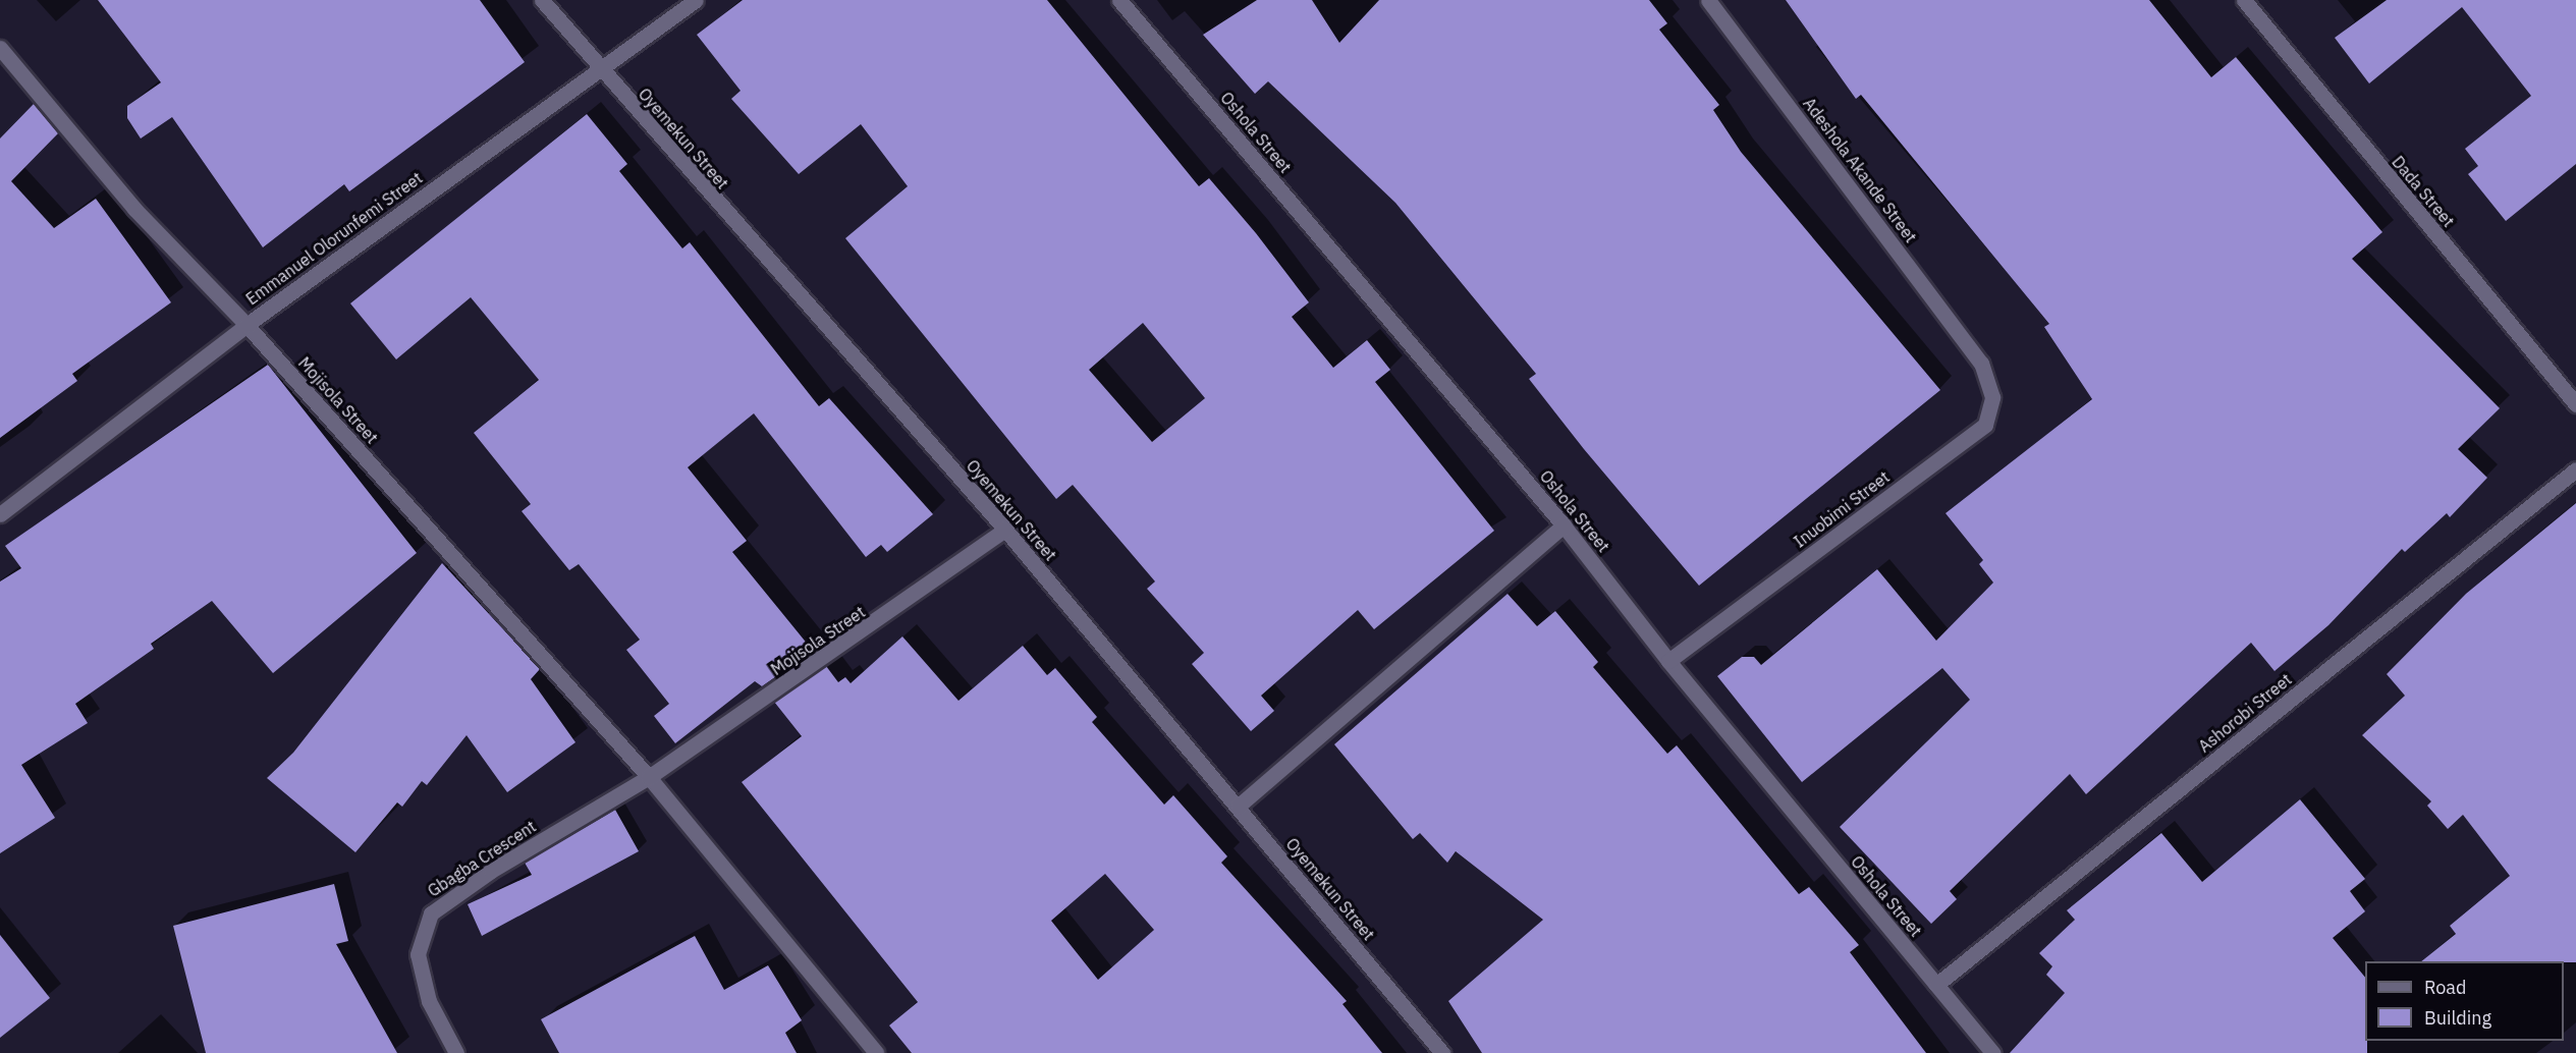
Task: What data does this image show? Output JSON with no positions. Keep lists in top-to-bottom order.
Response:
{
  "streets": {
    "street": [
      "Oshola Street",
      "Oyemekun Street",
      "Adeshola Akande Street",
      "Dada Street",
      "Emmanuel Olorunfemi Street",
      "Mojisola Street",
      "Inuobimi Street",
      "Ashorobi Street",
      "Gbagba Crescent"
    ]
  },
  "crossings": [
    ["Oshola Street", "Inuobimi Street"],
    ["Oshola Street", "Ashorobi Street"],
    ["Oyemekun Street", "Emmanuel Olorunfemi Street"],
    ["Oyemekun Street", "Mojisola Street"],
    ["Adeshola Akande Street", "Inuobimi Street"],
    ["Emmanuel Olorunfemi Street", "Mojisola Street"],
    ["Mojisola Street", "Gbagba Crescent"]
  ],
  "legend": ["Road", "Building"]
}
